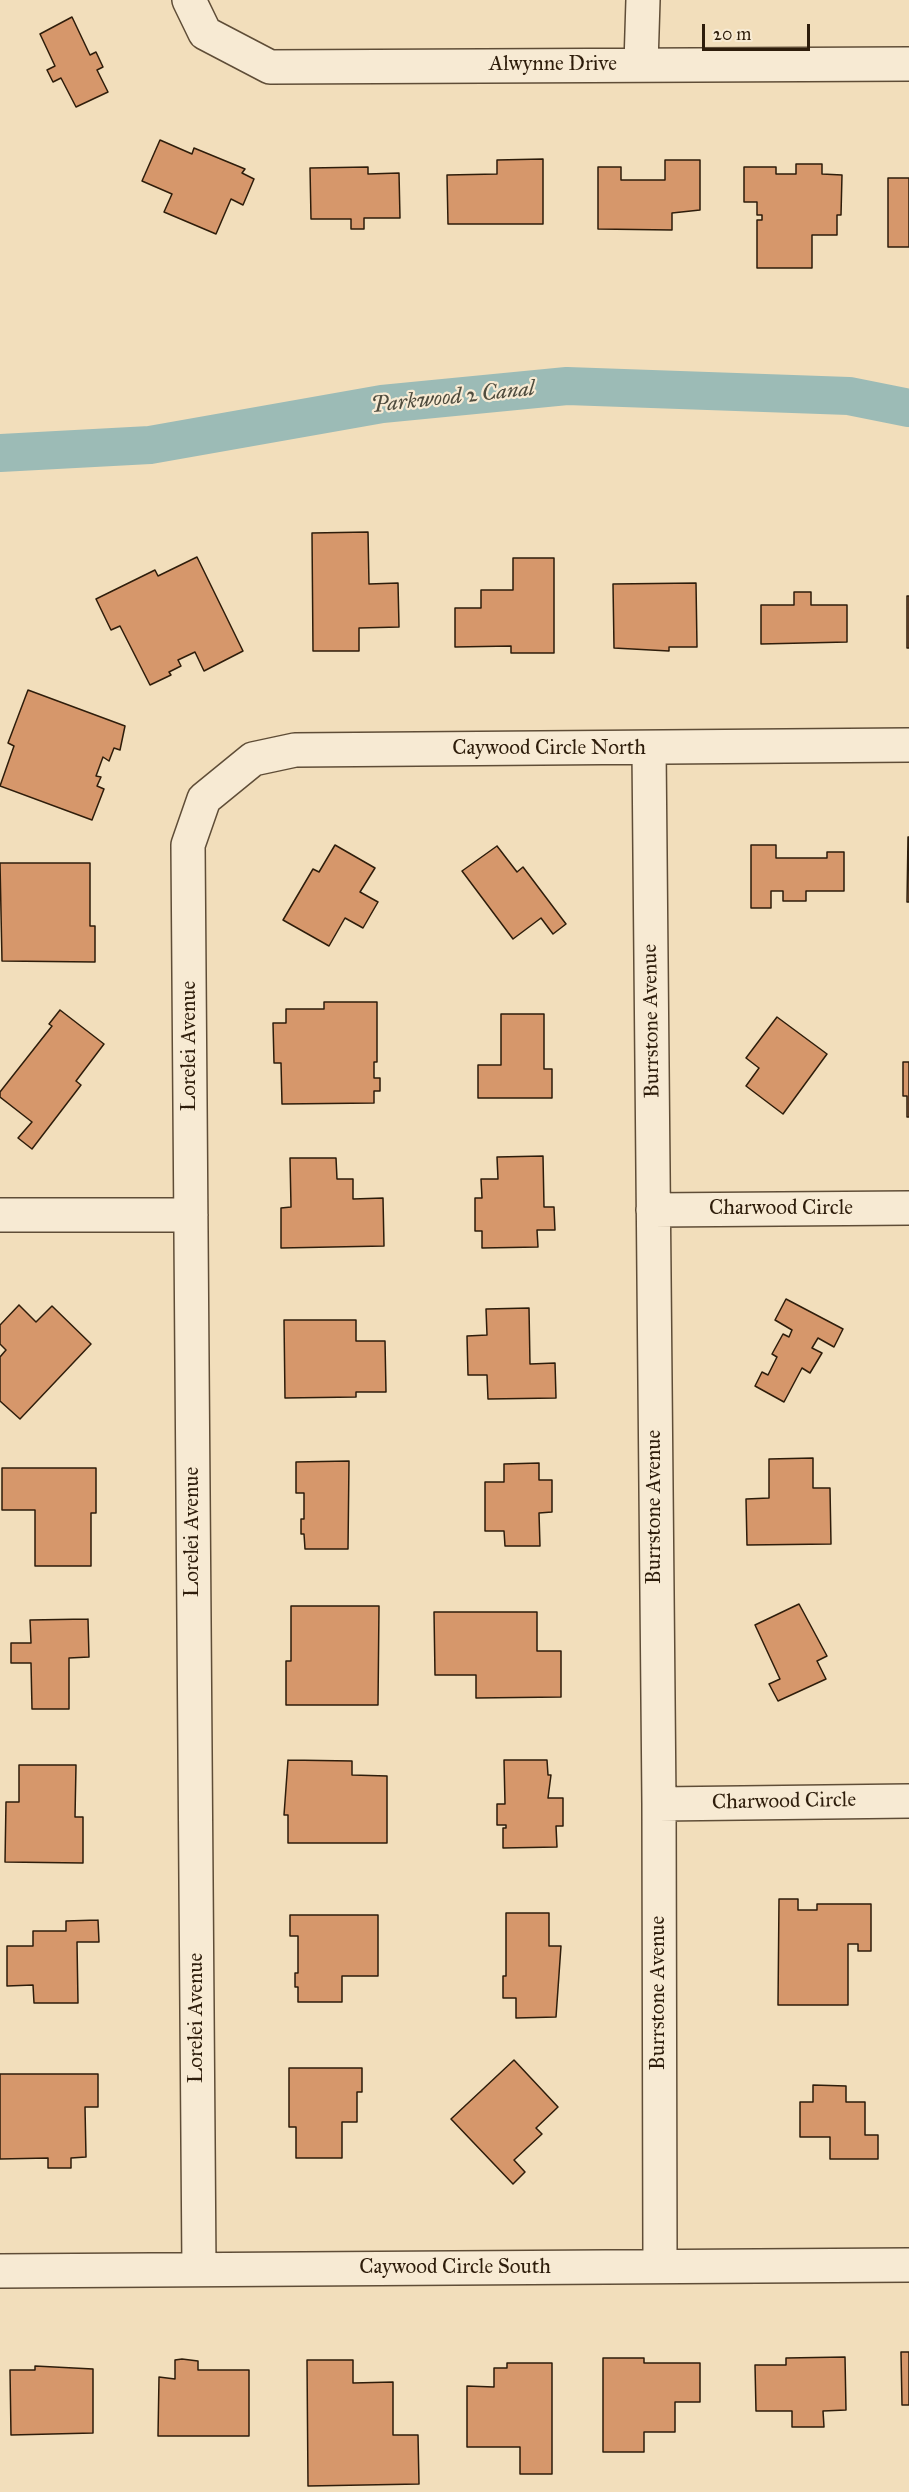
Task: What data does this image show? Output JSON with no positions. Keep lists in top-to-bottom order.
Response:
{
  "streets": {
    "street": [
      "Alwynne Drive",
      "Caywood Circle North",
      "Burrstone Avenue",
      "Lorelei Avenue",
      "Charwood Circle",
      "Caywood Circle South"
    ]
  },
  "crossings": [
    ["Caywood Circle North", "Burrstone Avenue"],
    ["Caywood Circle North", "Lorelei Avenue"],
    ["Burrstone Avenue", "Charwood Circle"],
    ["Burrstone Avenue", "Caywood Circle South"],
    ["Lorelei Avenue", "Caywood Circle South"]
  ],
  "water": ["Parkwood 2 Canal"],
  "scale_bar": "20 m"
}
